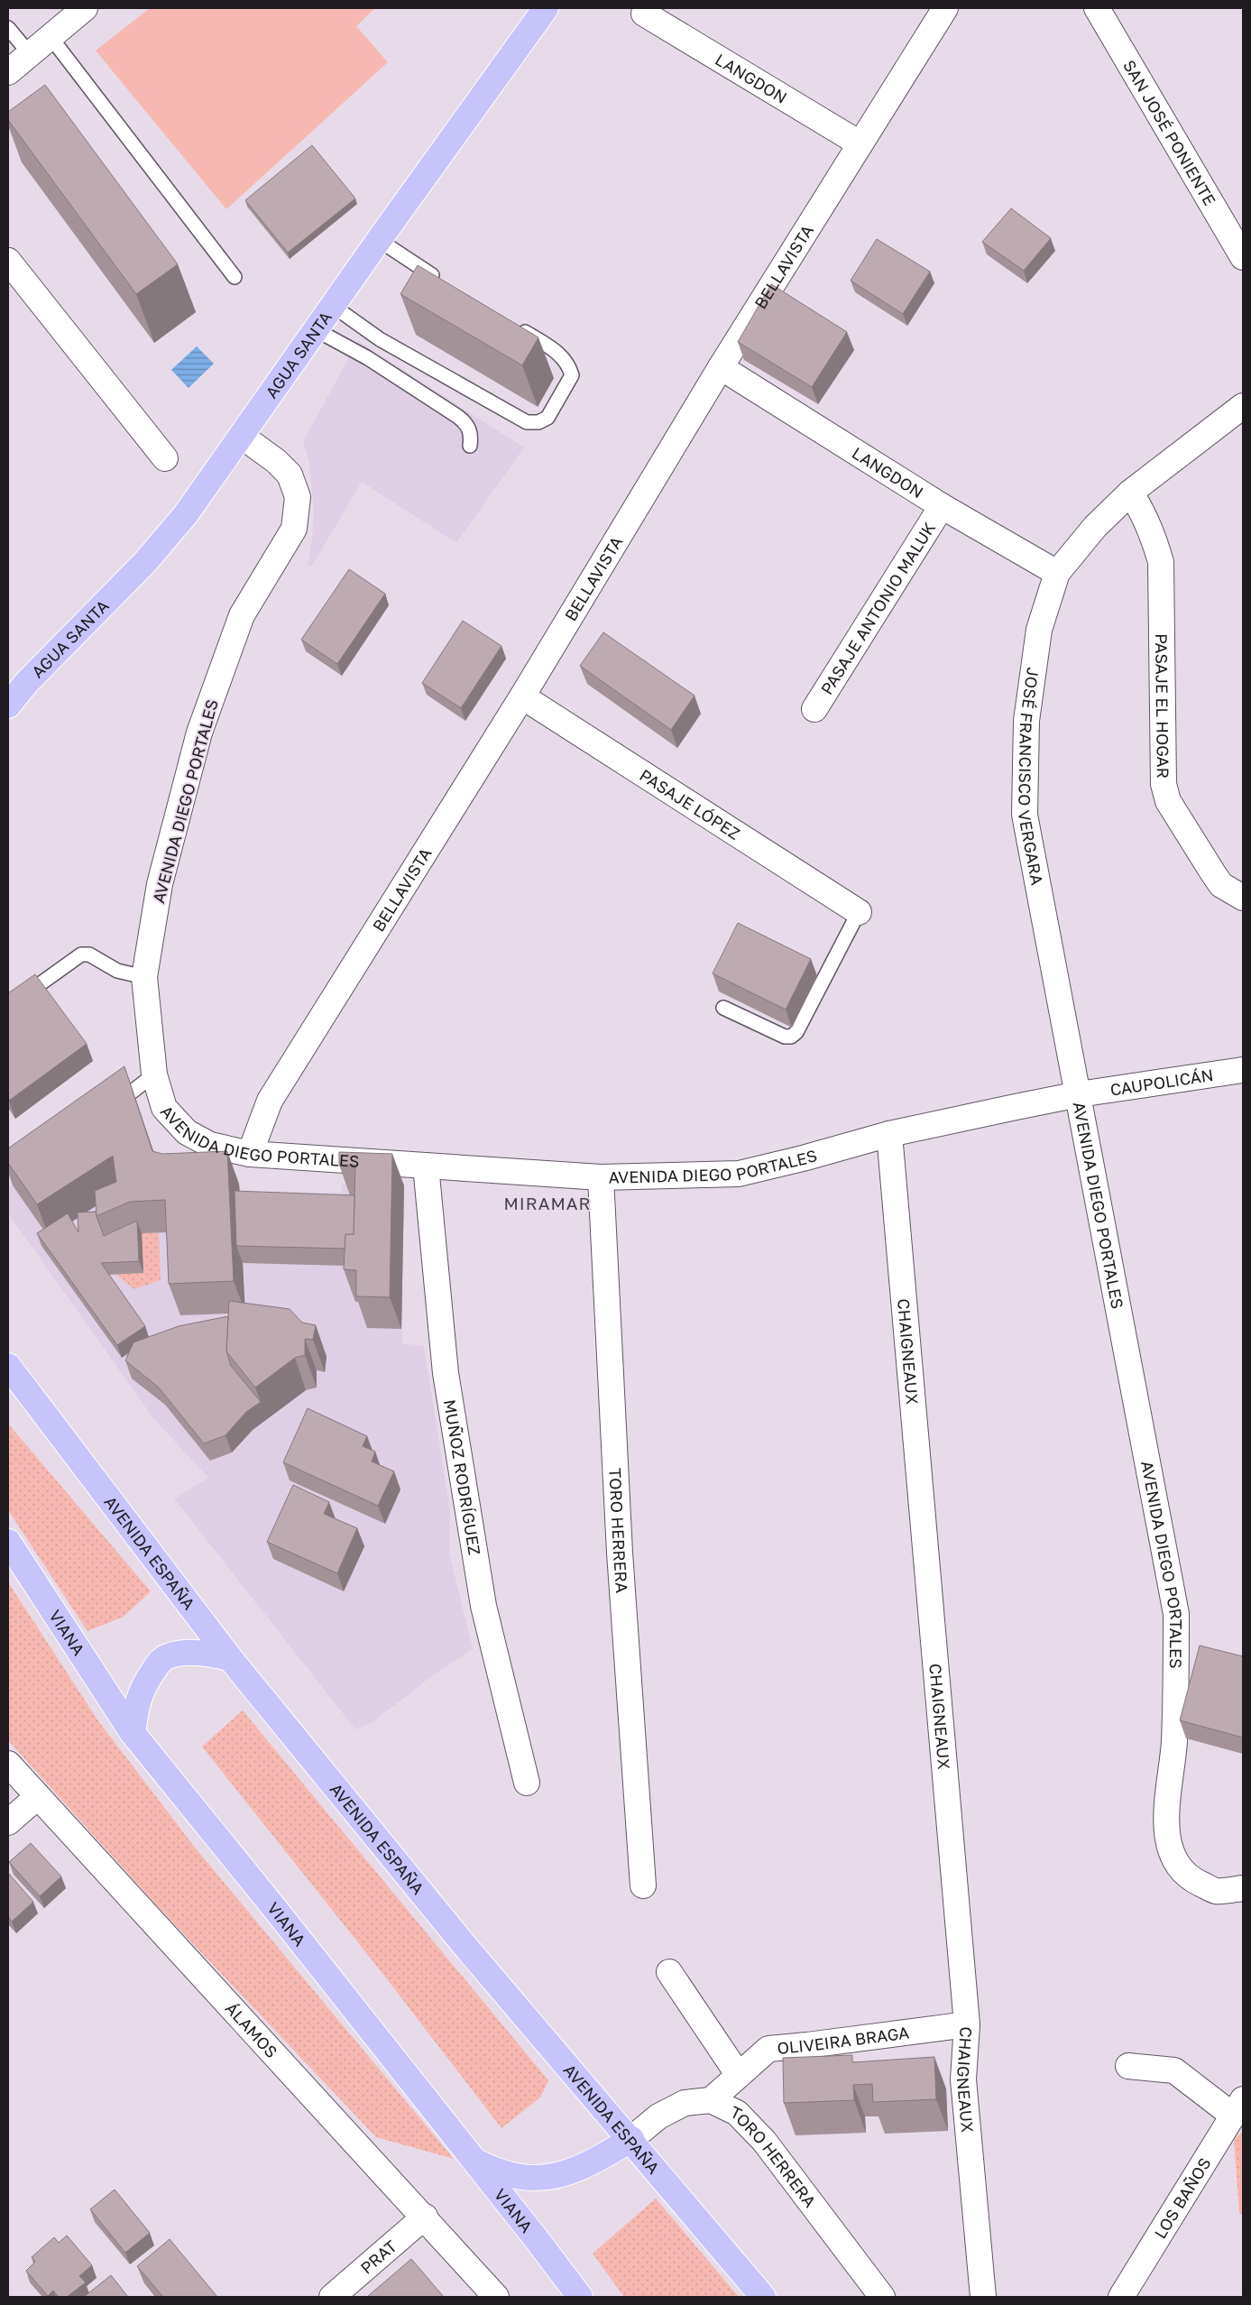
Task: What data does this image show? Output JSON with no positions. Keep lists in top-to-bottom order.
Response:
{
  "streets": {
    "main road": ["AGUA SANTA", "AVENIDA ESPAÑA", "VIANA"],
    "street": [
      "LANGDON",
      "SAN JOSÉ PONIENTE",
      "BELLAVISTA",
      "PASAJE ANTONIO MALUK",
      "PASAJE EL HOGAR",
      "JOSÉ FRANCISCO VERGARA",
      "AVENIDA DIEGO PORTALES",
      "PASAJE LÓPEZ",
      "CAUPOLICÁN",
      "CHAIGNEAUX",
      "MUÑOZ RODRÍGUEZ",
      "TORO HERRERA",
      "ÁLAMOS",
      "OLIVEIRA BRAGA",
      "LOS BAÑOS",
      "PRAT"
    ]
  },
  "crossings": [
    ["LANGDON", "BELLAVISTA"],
    ["LANGDON", "PASAJE ANTONIO MALUK"],
    ["LANGDON", "JOSÉ FRANCISCO VERGARA"],
    ["BELLAVISTA", "AVENIDA DIEGO PORTALES"],
    ["BELLAVISTA", "PASAJE LÓPEZ"],
    ["AGUA SANTA", "AVENIDA DIEGO PORTALES"],
    ["PASAJE EL HOGAR", "JOSÉ FRANCISCO VERGARA"],
    ["JOSÉ FRANCISCO VERGARA", "AVENIDA DIEGO PORTALES"],
    ["JOSÉ FRANCISCO VERGARA", "CAUPOLICÁN"],
    ["AVENIDA DIEGO PORTALES", "CAUPOLICÁN"],
    ["AVENIDA DIEGO PORTALES", "CHAIGNEAUX"],
    ["AVENIDA DIEGO PORTALES", "MUÑOZ RODRÍGUEZ"],
    ["AVENIDA DIEGO PORTALES", "TORO HERRERA"],
    ["CHAIGNEAUX", "OLIVEIRA BRAGA"],
    ["TORO HERRERA", "AVENIDA ESPAÑA"],
    ["TORO HERRERA", "OLIVEIRA BRAGA"],
    ["ÁLAMOS", "PRAT"]
  ],
  "districts": ["MIRAMAR"]
}
